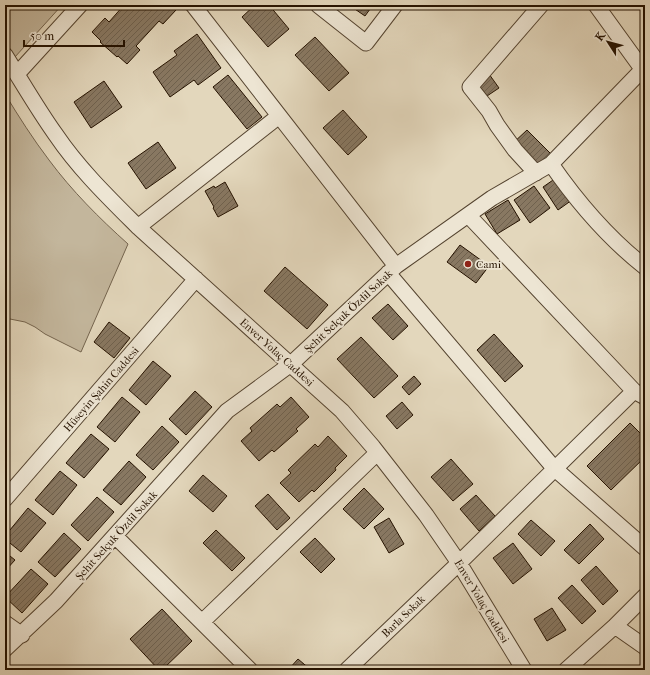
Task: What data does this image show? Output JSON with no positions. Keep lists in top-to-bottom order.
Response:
{
  "streets": {
    "street": [
      "Şehit Selçuk Özdil Sokak",
      "Enver Yolaç Caddesi",
      "Hüseyin Şahin Caddesi",
      "Barla Sokak"
    ]
  },
  "crossings": [
    ["Şehit Selçuk Özdil Sokak", "Enver Yolaç Caddesi"],
    ["Enver Yolaç Caddesi", "Hüseyin Şahin Caddesi"],
    ["Enver Yolaç Caddesi", "Barla Sokak"]
  ],
  "places": ["Cami"],
  "scale_bar": "50 m",
  "north": "top left"
}
